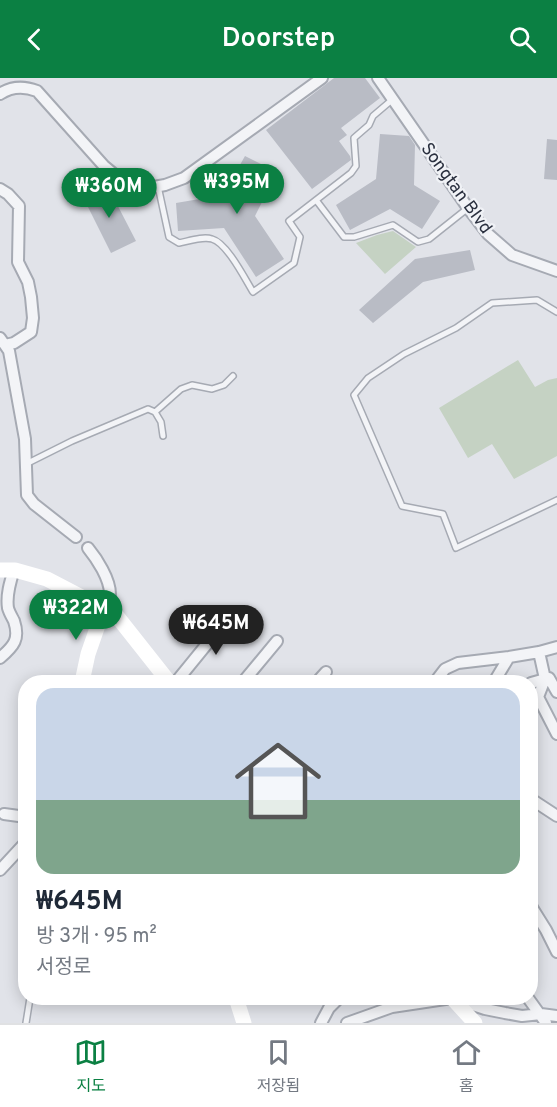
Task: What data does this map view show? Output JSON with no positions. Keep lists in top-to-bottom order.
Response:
{
  "streets": {
    "street": ["Songtan Blvd"]
  },
  "page": {
    "header": "Doorstep",
    "price": [
      "₩395M",
      "₩360M",
      "₩322M",
      "₩645M"
    ],
    "list": [
      {
        "name": "₩645M",
        "note": "방 3개 · 95 m² · 서정로"
      }
    ],
    "tabs": ["지도", "저장됨", "홈"]
  }
}
